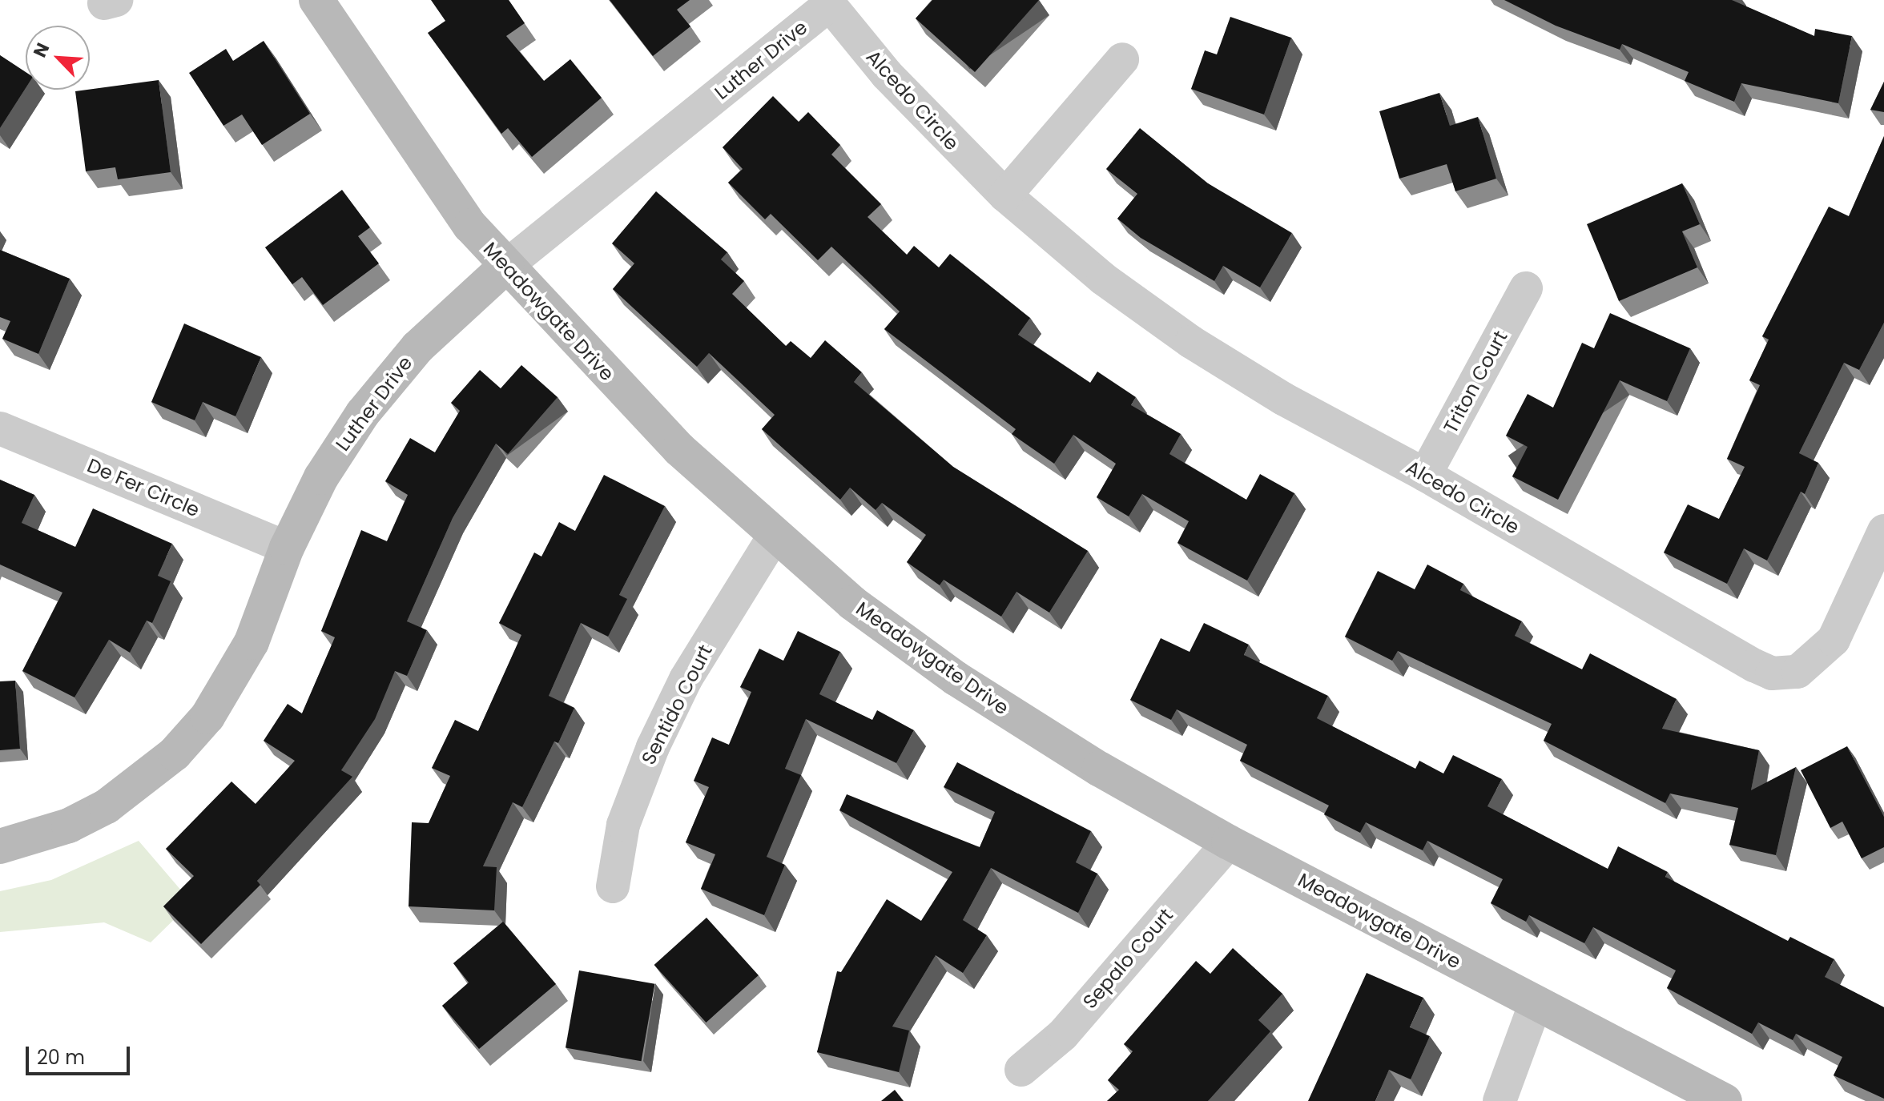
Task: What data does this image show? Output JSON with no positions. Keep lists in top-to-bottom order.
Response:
{
  "streets": {
    "street": [
      "Luther Drive",
      "Alcedo Circle",
      "Meadowgate Drive",
      "Triton Court",
      "De Fer Circle",
      "Sentido Court",
      "Sepalo Court"
    ]
  },
  "crossings": [
    ["Luther Drive", "Alcedo Circle"],
    ["Luther Drive", "Meadowgate Drive"],
    ["Luther Drive", "De Fer Circle"],
    ["Alcedo Circle", "Triton Court"],
    ["Meadowgate Drive", "Sentido Court"],
    ["Meadowgate Drive", "Sepalo Court"]
  ],
  "scale_bar": "20 m",
  "north": "top left"
}
